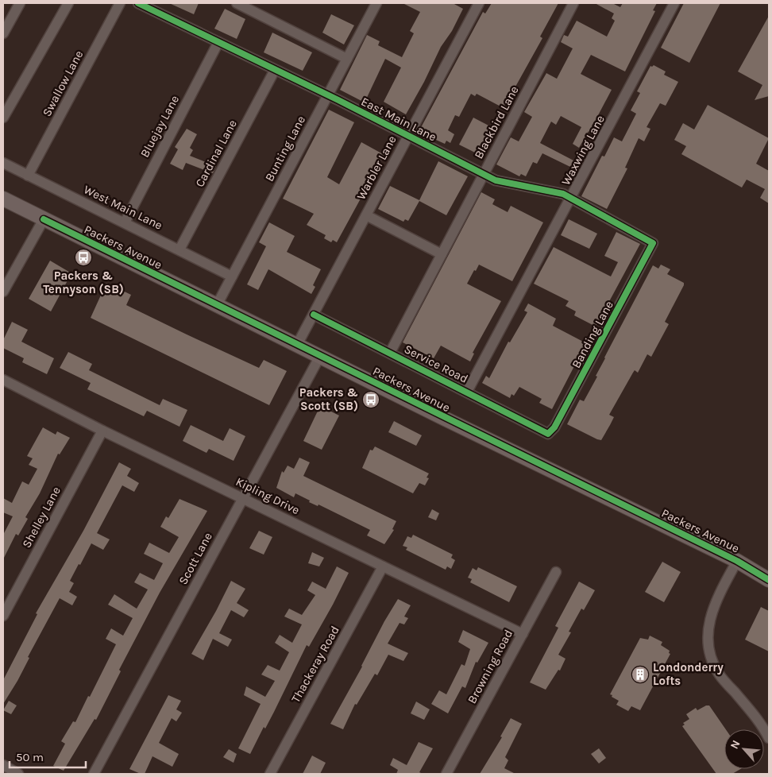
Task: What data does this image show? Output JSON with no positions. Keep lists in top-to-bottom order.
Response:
{
  "streets": {
    "main road": ["Packers Avenue"],
    "street": [
      "Swallow Lane",
      "East Main Lane",
      "Blackbird Lane",
      "Bluejay Lane",
      "Bunting Lane",
      "Waxwing Lane",
      "Cardinal Lane",
      "Warbler Lane",
      "West Main Lane",
      "Banding Lane",
      "Service Road",
      "Kipling Drive",
      "Shelley Lane",
      "Scott Lane",
      "Thackeray Road",
      "Browning Road"
    ]
  },
  "crossings": [
    ["Swallow Lane", "West Main Lane"],
    ["East Main Lane", "Blackbird Lane"],
    ["East Main Lane", "Bluejay Lane"],
    ["East Main Lane", "Bunting Lane"],
    ["East Main Lane", "Waxwing Lane"],
    ["East Main Lane", "Cardinal Lane"],
    ["East Main Lane", "Warbler Lane"],
    ["East Main Lane", "Banding Lane"],
    ["Blackbird Lane", "Service Road"],
    ["Bluejay Lane", "West Main Lane"],
    ["Bunting Lane", "West Main Lane"],
    ["Bunting Lane", "Packers Avenue"],
    ["Waxwing Lane", "Service Road"],
    ["Cardinal Lane", "West Main Lane"],
    ["Warbler Lane", "Packers Avenue"],
    ["Warbler Lane", "Service Road"],
    ["Packers Avenue", "Scott Lane"],
    ["Banding Lane", "Service Road"],
    ["Kipling Drive", "Shelley Lane"],
    ["Kipling Drive", "Scott Lane"],
    ["Kipling Drive", "Thackeray Road"],
    ["Kipling Drive", "Browning Road"]
  ],
  "places": {
    "bus stop": ["Packers & Tennyson (SB)", "Packers & Scott (SB)"],
    "building": ["Londonderry Lofts"]
  },
  "scale_bar": "50 m",
  "north": "top left"
}
